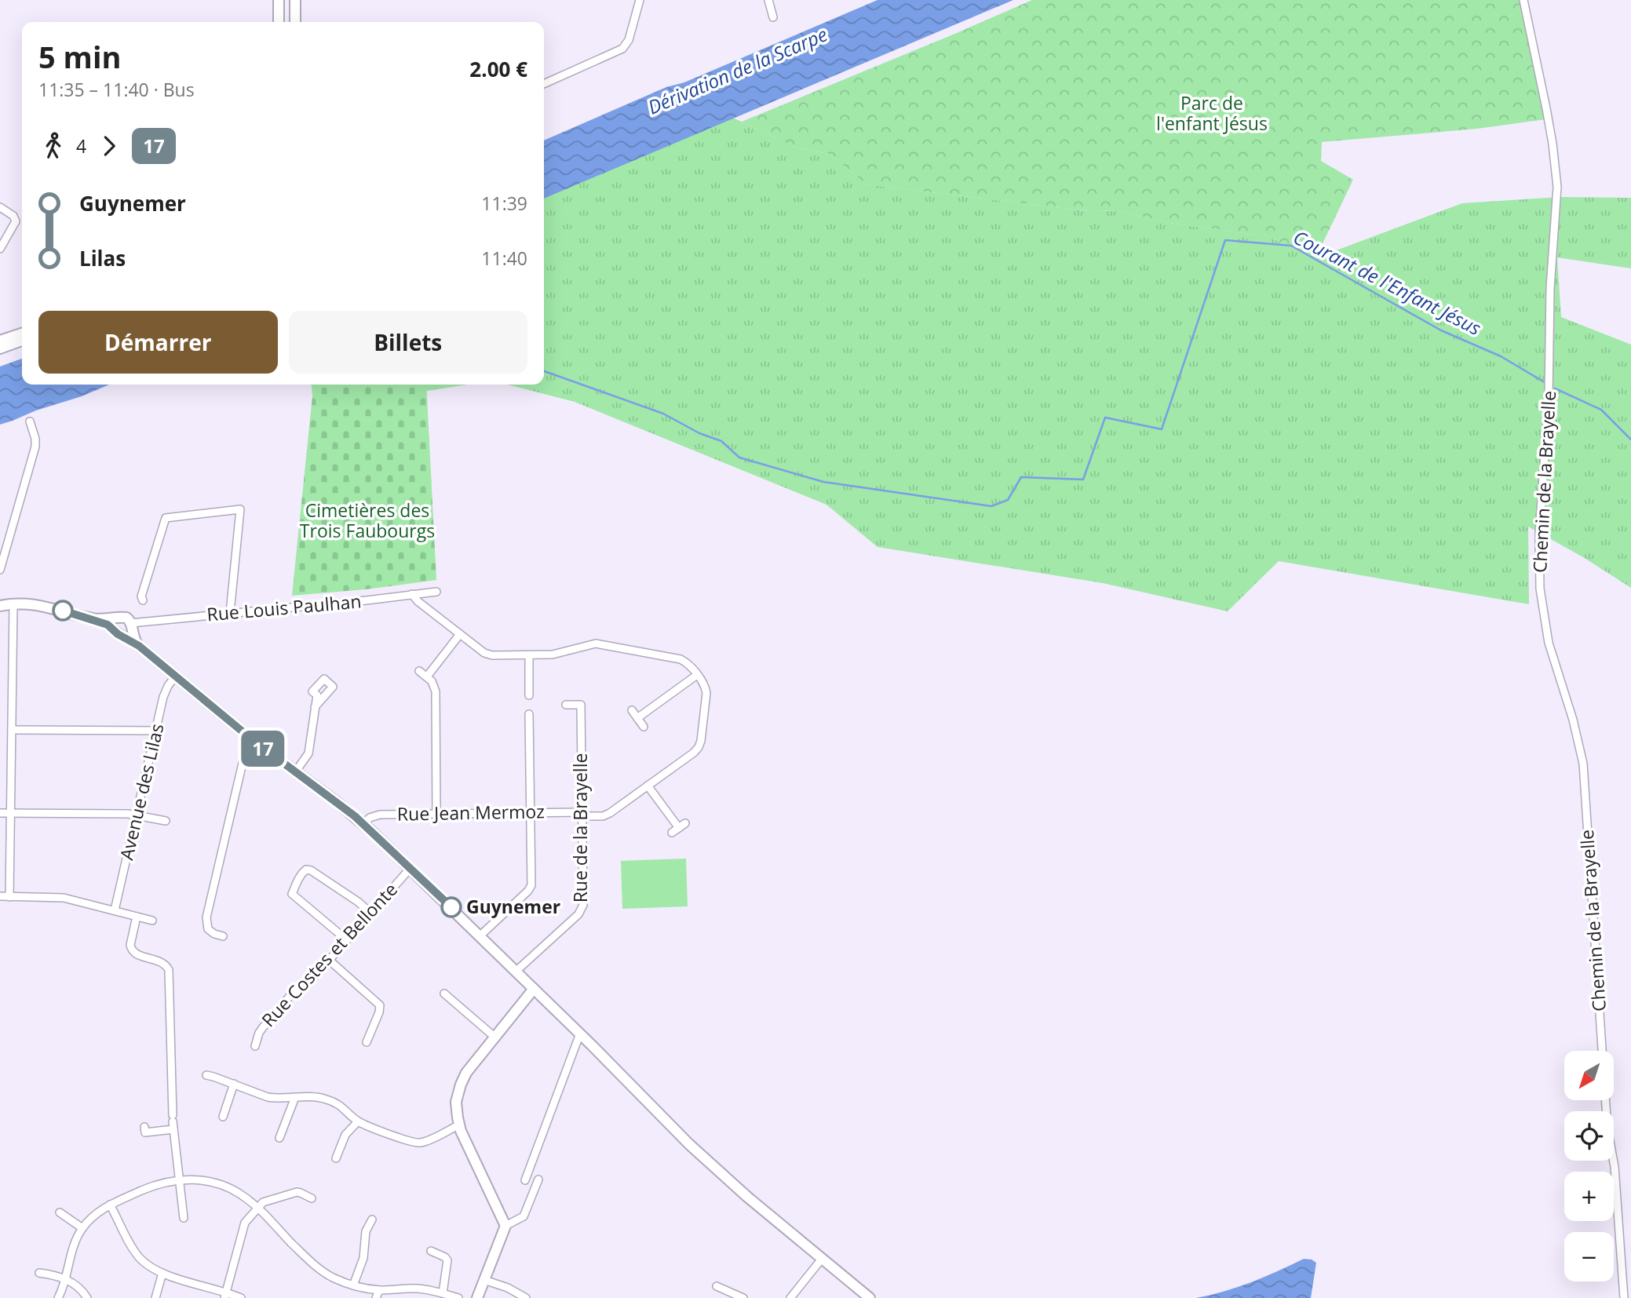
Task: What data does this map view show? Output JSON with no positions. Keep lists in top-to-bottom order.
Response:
{
  "streets": {
    "street": [
      "Chemin de la Brayelle",
      "Rue Louis Paulhan",
      "Avenue des Lilas",
      "Rue Jean Mermoz",
      "Rue de la Brayelle",
      "Rue Costes et Bellonte"
    ]
  },
  "crossings": [
    ["Rue Jean Mermoz", "Rue de la Brayelle"]
  ],
  "water": ["Dérivation de la Scarpe", "Courant de l'Enfant Jésus"],
  "parks": ["Parc de l'enfant Jésus", "Cimetières des Trois Faubourgs"],
  "places": ["Guynemer"],
  "lines": ["bus line 17"],
  "north": "bottom left",
  "page": {
    "on_map": "17",
    "heading": ["5 min", "11:35 – 11:40 · Bus", "2.00 €"],
    "legs": ["4", "17"],
    "list": [
      {
        "name": "Guynemer",
        "value": "11:39"
      },
      {
        "name": "Lilas",
        "value": "11:40"
      }
    ],
    "buttons": ["Démarrer", "Billets"],
    "map_buttons": ["+", "−"]
  }
}
